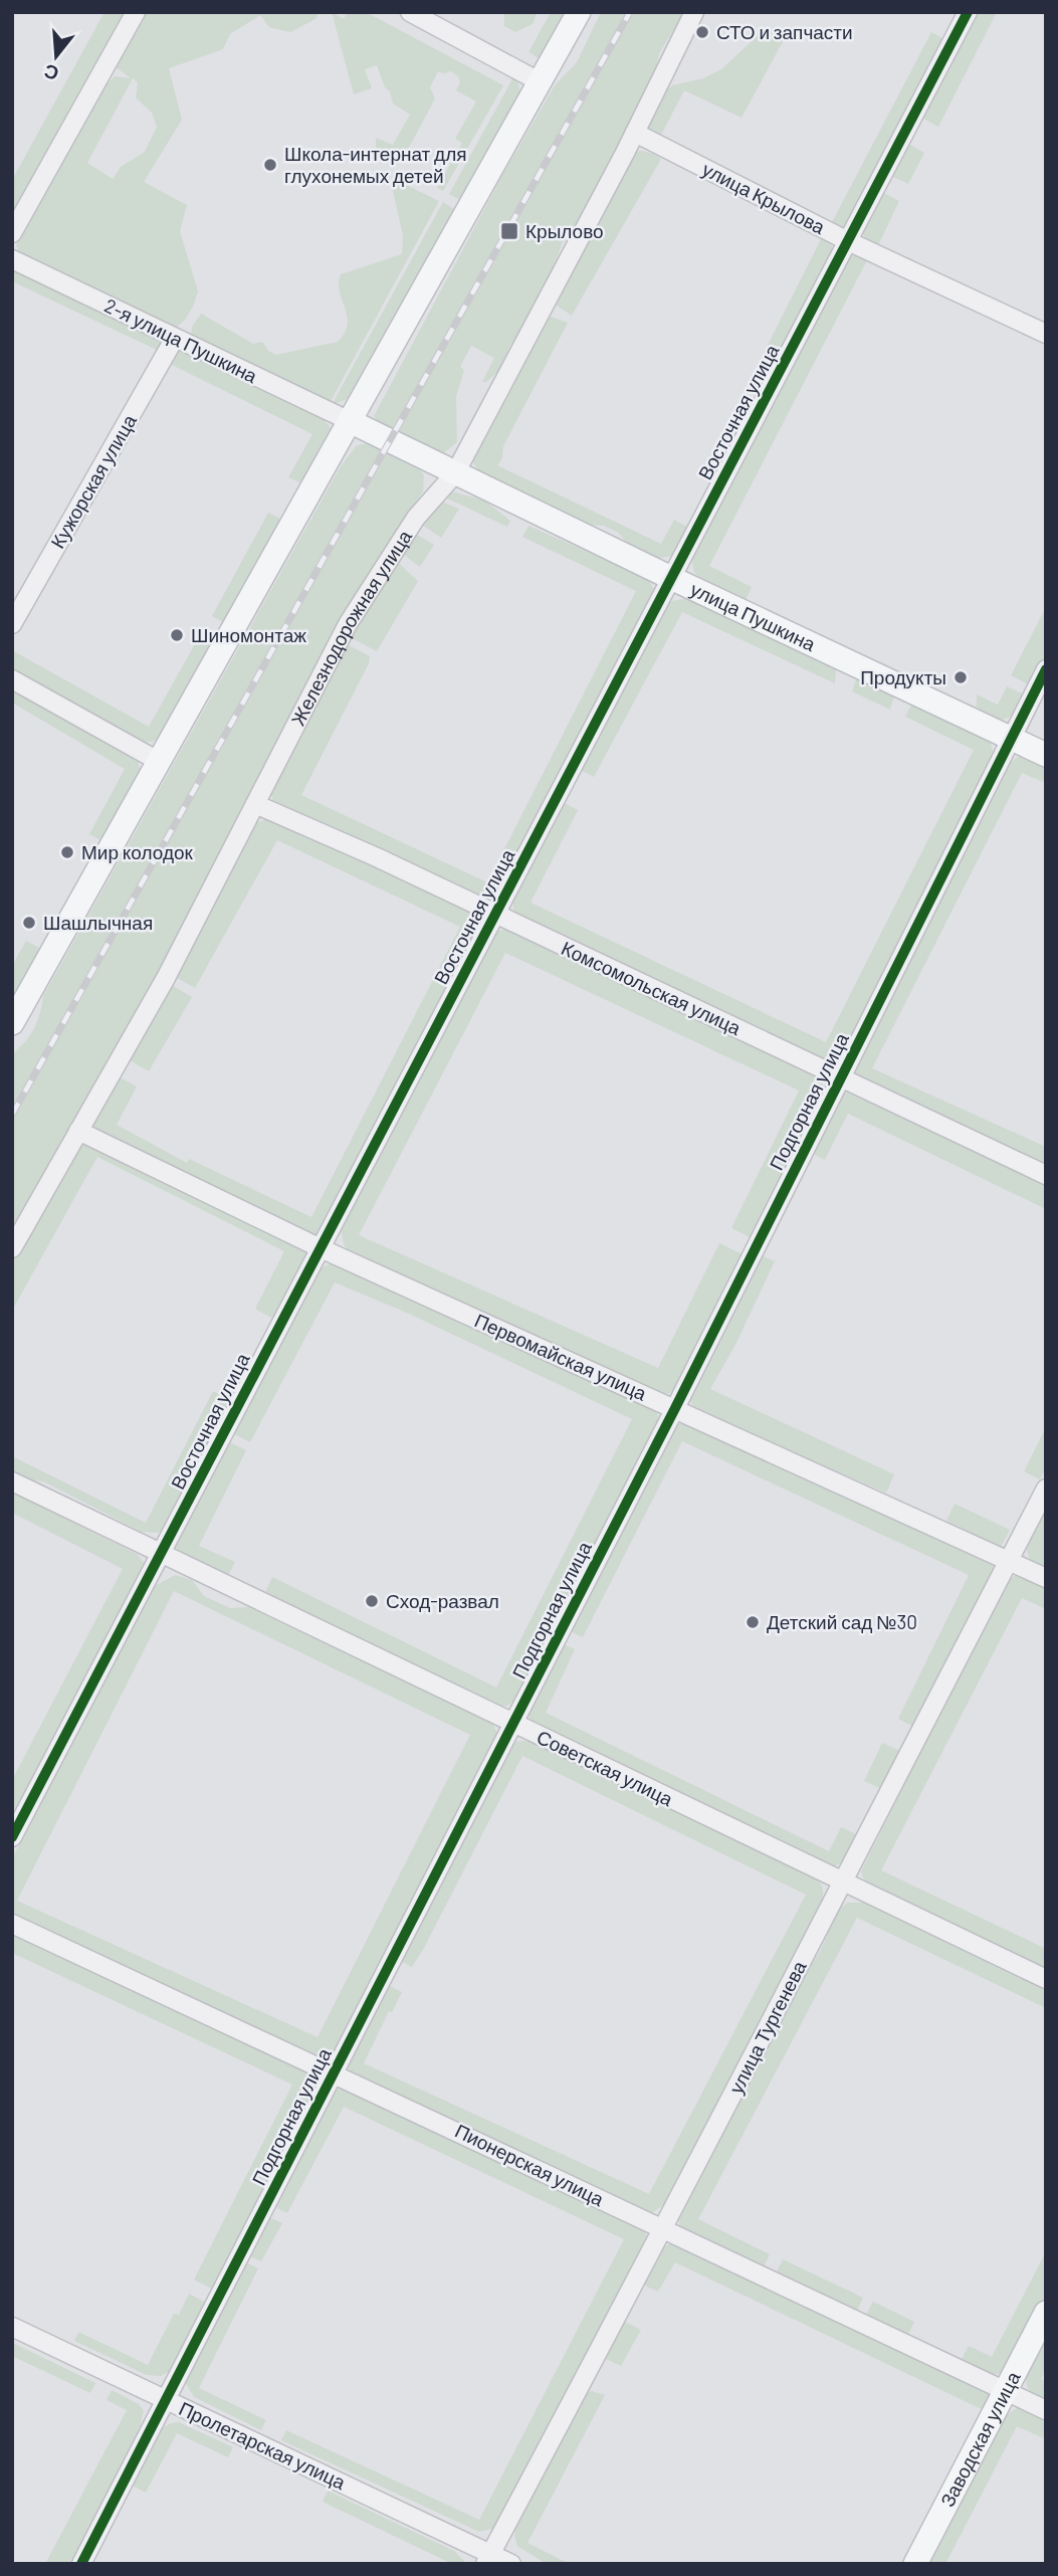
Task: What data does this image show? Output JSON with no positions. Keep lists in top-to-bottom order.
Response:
{
  "streets": {
    "main road": ["улица Пушкина", "Заводская улица"],
    "street": [
      "улица Крылова",
      "2-я улица Пушкина",
      "Восточная улица",
      "Кужорская улица",
      "Железнодорожная улица",
      "Комсомольская улица",
      "Подгорная улица",
      "Первомайская улица",
      "Советская улица",
      "улица Тургенева",
      "Пионерская улица",
      "Пролетарская улица"
    ]
  },
  "crossings": [
    ["улица Крылова", "Восточная улица"],
    ["улица Крылова", "Железнодорожная улица"],
    ["2-я улица Пушкина", "Кужорская улица"],
    ["2-я улица Пушкина", "улица Пушкина"],
    ["Восточная улица", "улица Пушкина"],
    ["Восточная улица", "Комсомольская улица"],
    ["Восточная улица", "Первомайская улица"],
    ["Восточная улица", "Советская улица"],
    ["улица Пушкина", "Железнодорожная улица"],
    ["улица Пушкина", "Подгорная улица"],
    ["Железнодорожная улица", "Комсомольская улица"],
    ["Железнодорожная улица", "Первомайская улица"],
    ["Комсомольская улица", "Подгорная улица"],
    ["Подгорная улица", "Первомайская улица"],
    ["Подгорная улица", "Советская улица"],
    ["Подгорная улица", "Пионерская улица"],
    ["Подгорная улица", "Пролетарская улица"],
    ["Первомайская улица", "улица Тургенева"],
    ["Советская улица", "улица Тургенева"],
    ["улица Тургенева", "Пионерская улица"],
    ["улица Тургенева", "Пролетарская улица"],
    ["Пионерская улица", "Заводская улица"]
  ],
  "places": {
    "other": [
      "СТО и запчасти",
      "Школа-интернат для глухонемых детей",
      "Шиномонтаж",
      "Продукты",
      "Мир колодок",
      "Шашлычная",
      "Сход-развал",
      "Детский сад №30"
    ],
    "transit": ["Крылово"]
  },
  "north": "bottom"
}
